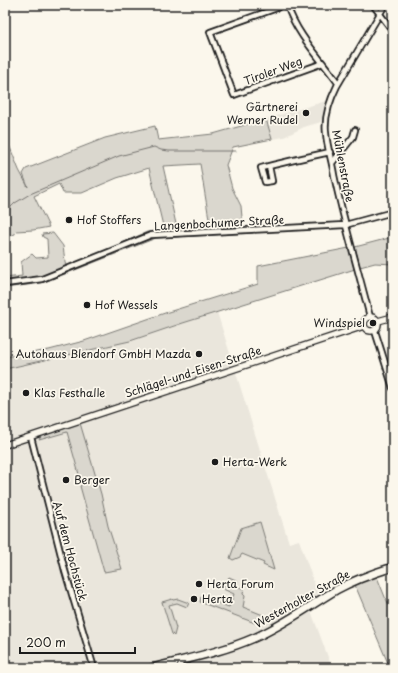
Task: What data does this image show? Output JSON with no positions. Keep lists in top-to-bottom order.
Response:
{
  "streets": {
    "main road": ["Westerholter Straße"],
    "street": [
      "Tiroler Weg",
      "Mühlenstraße",
      "Langenbochumer Straße",
      "Schlägel-und-Eisen-Straße",
      "Auf dem Hochstück"
    ]
  },
  "crossings": [
    ["Mühlenstraße", "Langenbochumer Straße"],
    ["Mühlenstraße", "Schlägel-und-Eisen-Straße"],
    ["Schlägel-und-Eisen-Straße", "Auf dem Hochstück"]
  ],
  "places": [
    "Gärtnerei Werner Rudel",
    "Hof Stoffers",
    "Hof Wessels",
    "Windspiel",
    "Autohaus Blendorf GmbH Mazda",
    "Klas Festhalle",
    "Herta-Werk",
    "Berger",
    "Herta Forum",
    "Herta"
  ],
  "scale_bar": "200 m"
}
